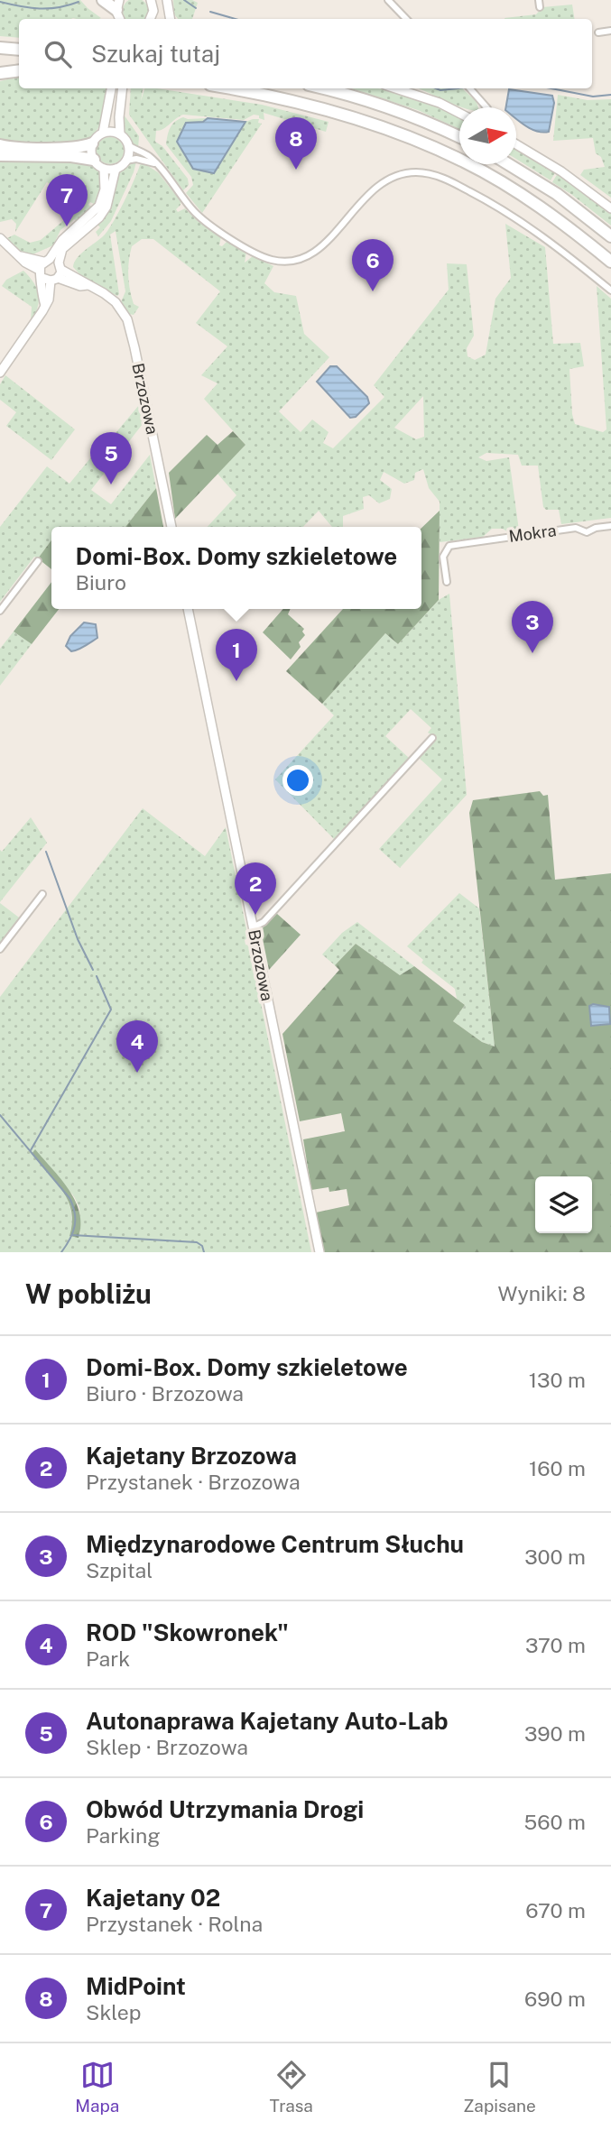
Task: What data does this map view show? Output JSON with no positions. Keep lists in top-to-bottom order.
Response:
{
  "streets": {
    "street": ["Brzozowa", "Mokra"]
  },
  "north": "right",
  "page": {
    "search": "Szukaj tutaj",
    "pins": [
      "8",
      "7",
      "6",
      "5",
      "3",
      "1",
      "2",
      "4"
    ],
    "popup": ["Domi-Box. Domy szkieletowe", "Biuro"],
    "heading": ["W pobliżu", "Wyniki: 8"],
    "list": [
      {
        "mark": "1",
        "name": "Domi-Box. Domy szkieletowe",
        "note": "Biuro · Brzozowa",
        "value": "130 m"
      },
      {
        "mark": "2",
        "name": "Kajetany Brzozowa",
        "note": "Przystanek · Brzozowa",
        "value": "160 m"
      },
      {
        "mark": "3",
        "name": "Międzynarodowe Centrum Słuchu",
        "note": "Szpital",
        "value": "300 m"
      },
      {
        "mark": "4",
        "name": "ROD \"Skowronek\"",
        "note": "Park",
        "value": "370 m"
      },
      {
        "mark": "5",
        "name": "Autonaprawa Kajetany Auto-Lab",
        "note": "Sklep · Brzozowa",
        "value": "390 m"
      },
      {
        "mark": "6",
        "name": "Obwód Utrzymania Drogi",
        "note": "Parking",
        "value": "560 m"
      },
      {
        "mark": "7",
        "name": "Kajetany 02",
        "note": "Przystanek · Rolna",
        "value": "670 m"
      },
      {
        "mark": "8",
        "name": "MidPoint",
        "note": "Sklep",
        "value": "690 m"
      }
    ],
    "nav": ["Mapa", "Trasa", "Zapisane"]
  }
}
